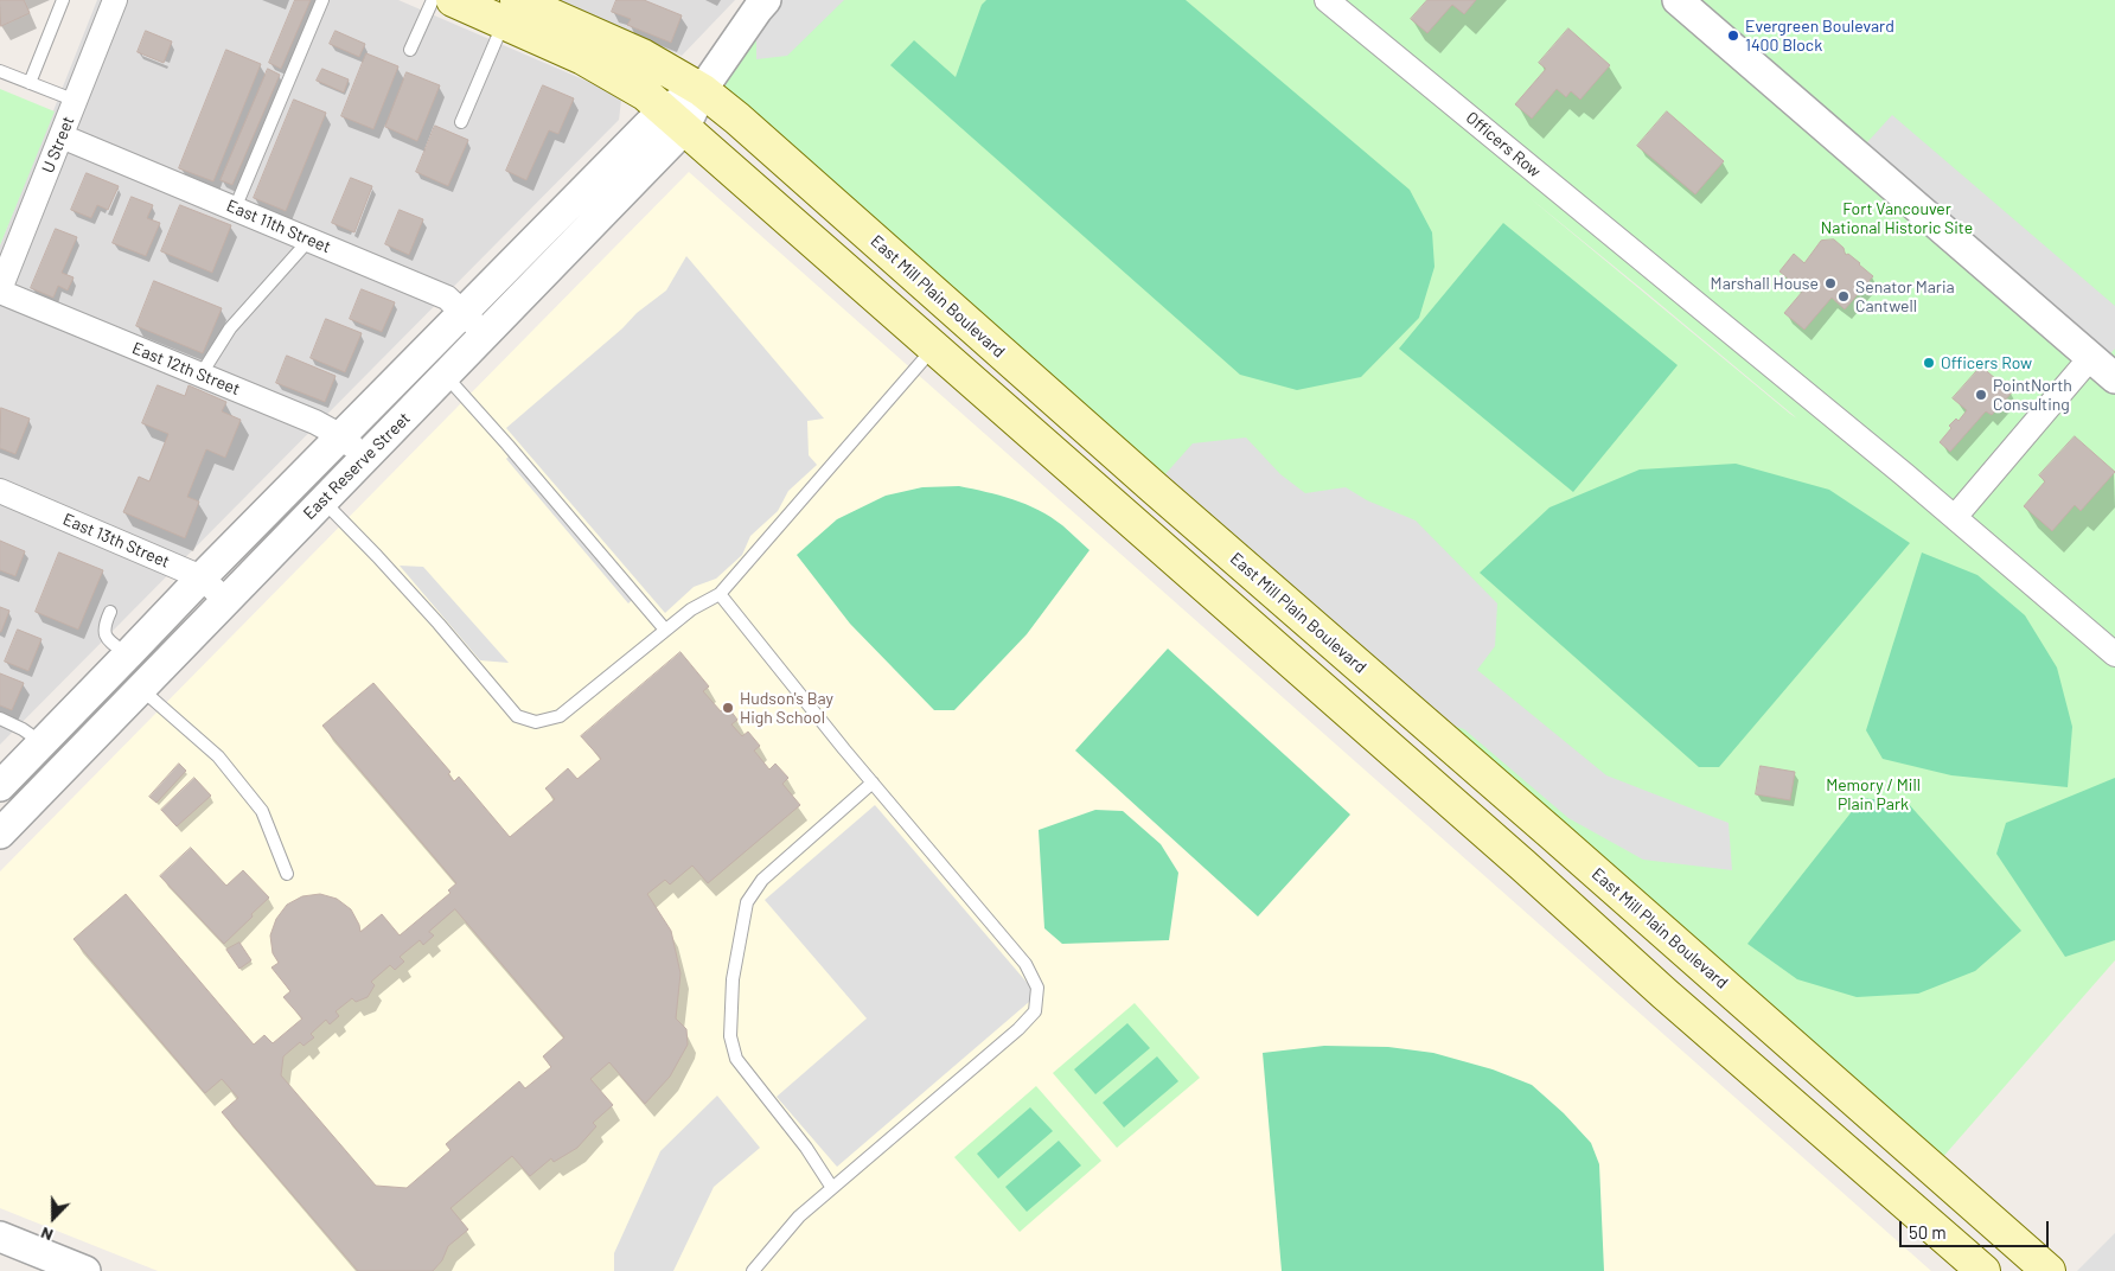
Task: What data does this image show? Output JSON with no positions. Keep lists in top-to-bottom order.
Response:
{
  "streets": {
    "main road": ["East Mill Plain Boulevard"],
    "street": [
      "U Street",
      "Officers Row",
      "East 11th Street",
      "East 12th Street",
      "East Reserve Street",
      "East 13th Street"
    ]
  },
  "crossings": [
    ["U Street", "East 11th Street"],
    ["U Street", "East 12th Street"],
    ["East 11th Street", "East Reserve Street"],
    ["East Mill Plain Boulevard", "East Reserve Street"],
    ["East 12th Street", "East Reserve Street"],
    ["East Reserve Street", "East 13th Street"]
  ],
  "parks": ["Fort Vancouver National Historic Site", "Memory / Mill Plain Park"],
  "places": [
    "Evergreen Boulevard 1400 Block",
    "Marshall House",
    "Senator Maria Cantwell",
    "Officers Row",
    "PointNorth Consulting",
    "Hudson's Bay High School"
  ],
  "scale_bar": "50 m",
  "north": "bottom"
}
